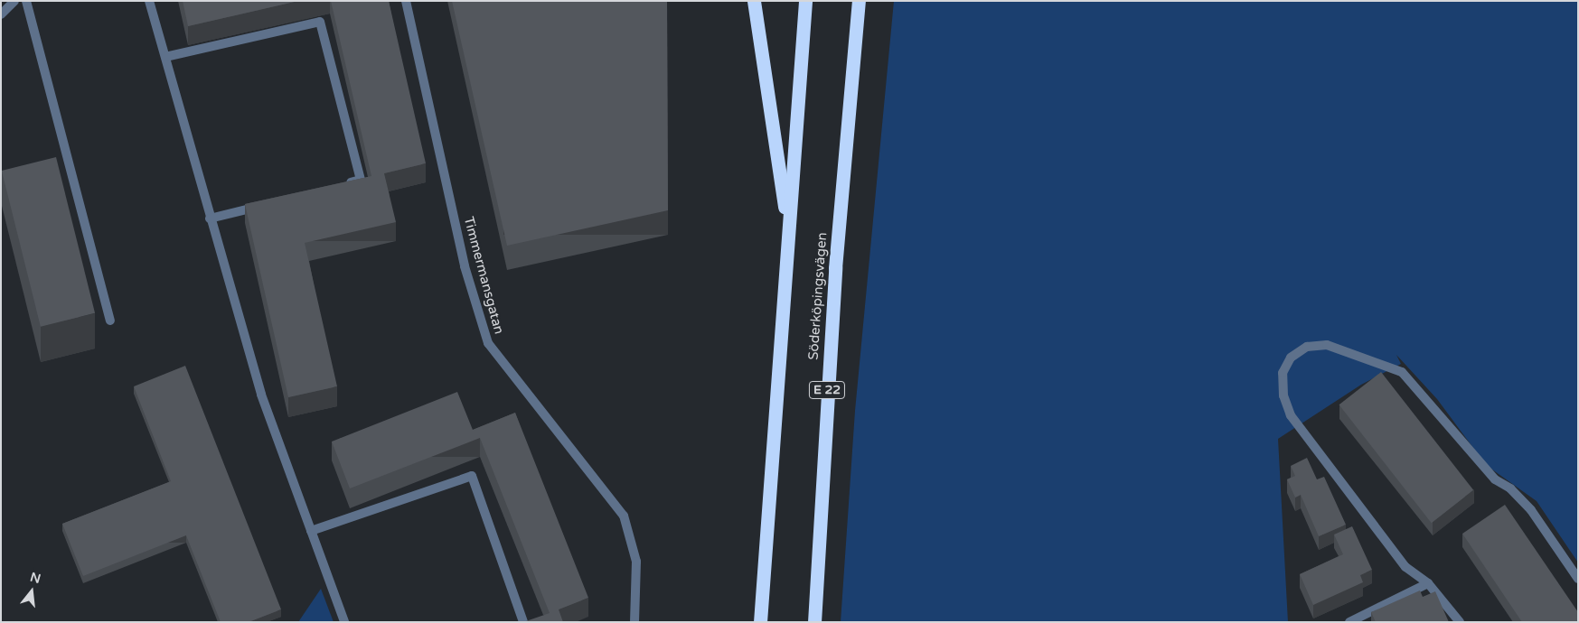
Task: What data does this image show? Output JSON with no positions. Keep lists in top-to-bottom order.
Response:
{
  "streets": {
    "highway": ["Söderköpingsvägen", "E 22"],
    "street": ["Timmermansgatan"]
  },
  "north": "top"
}
